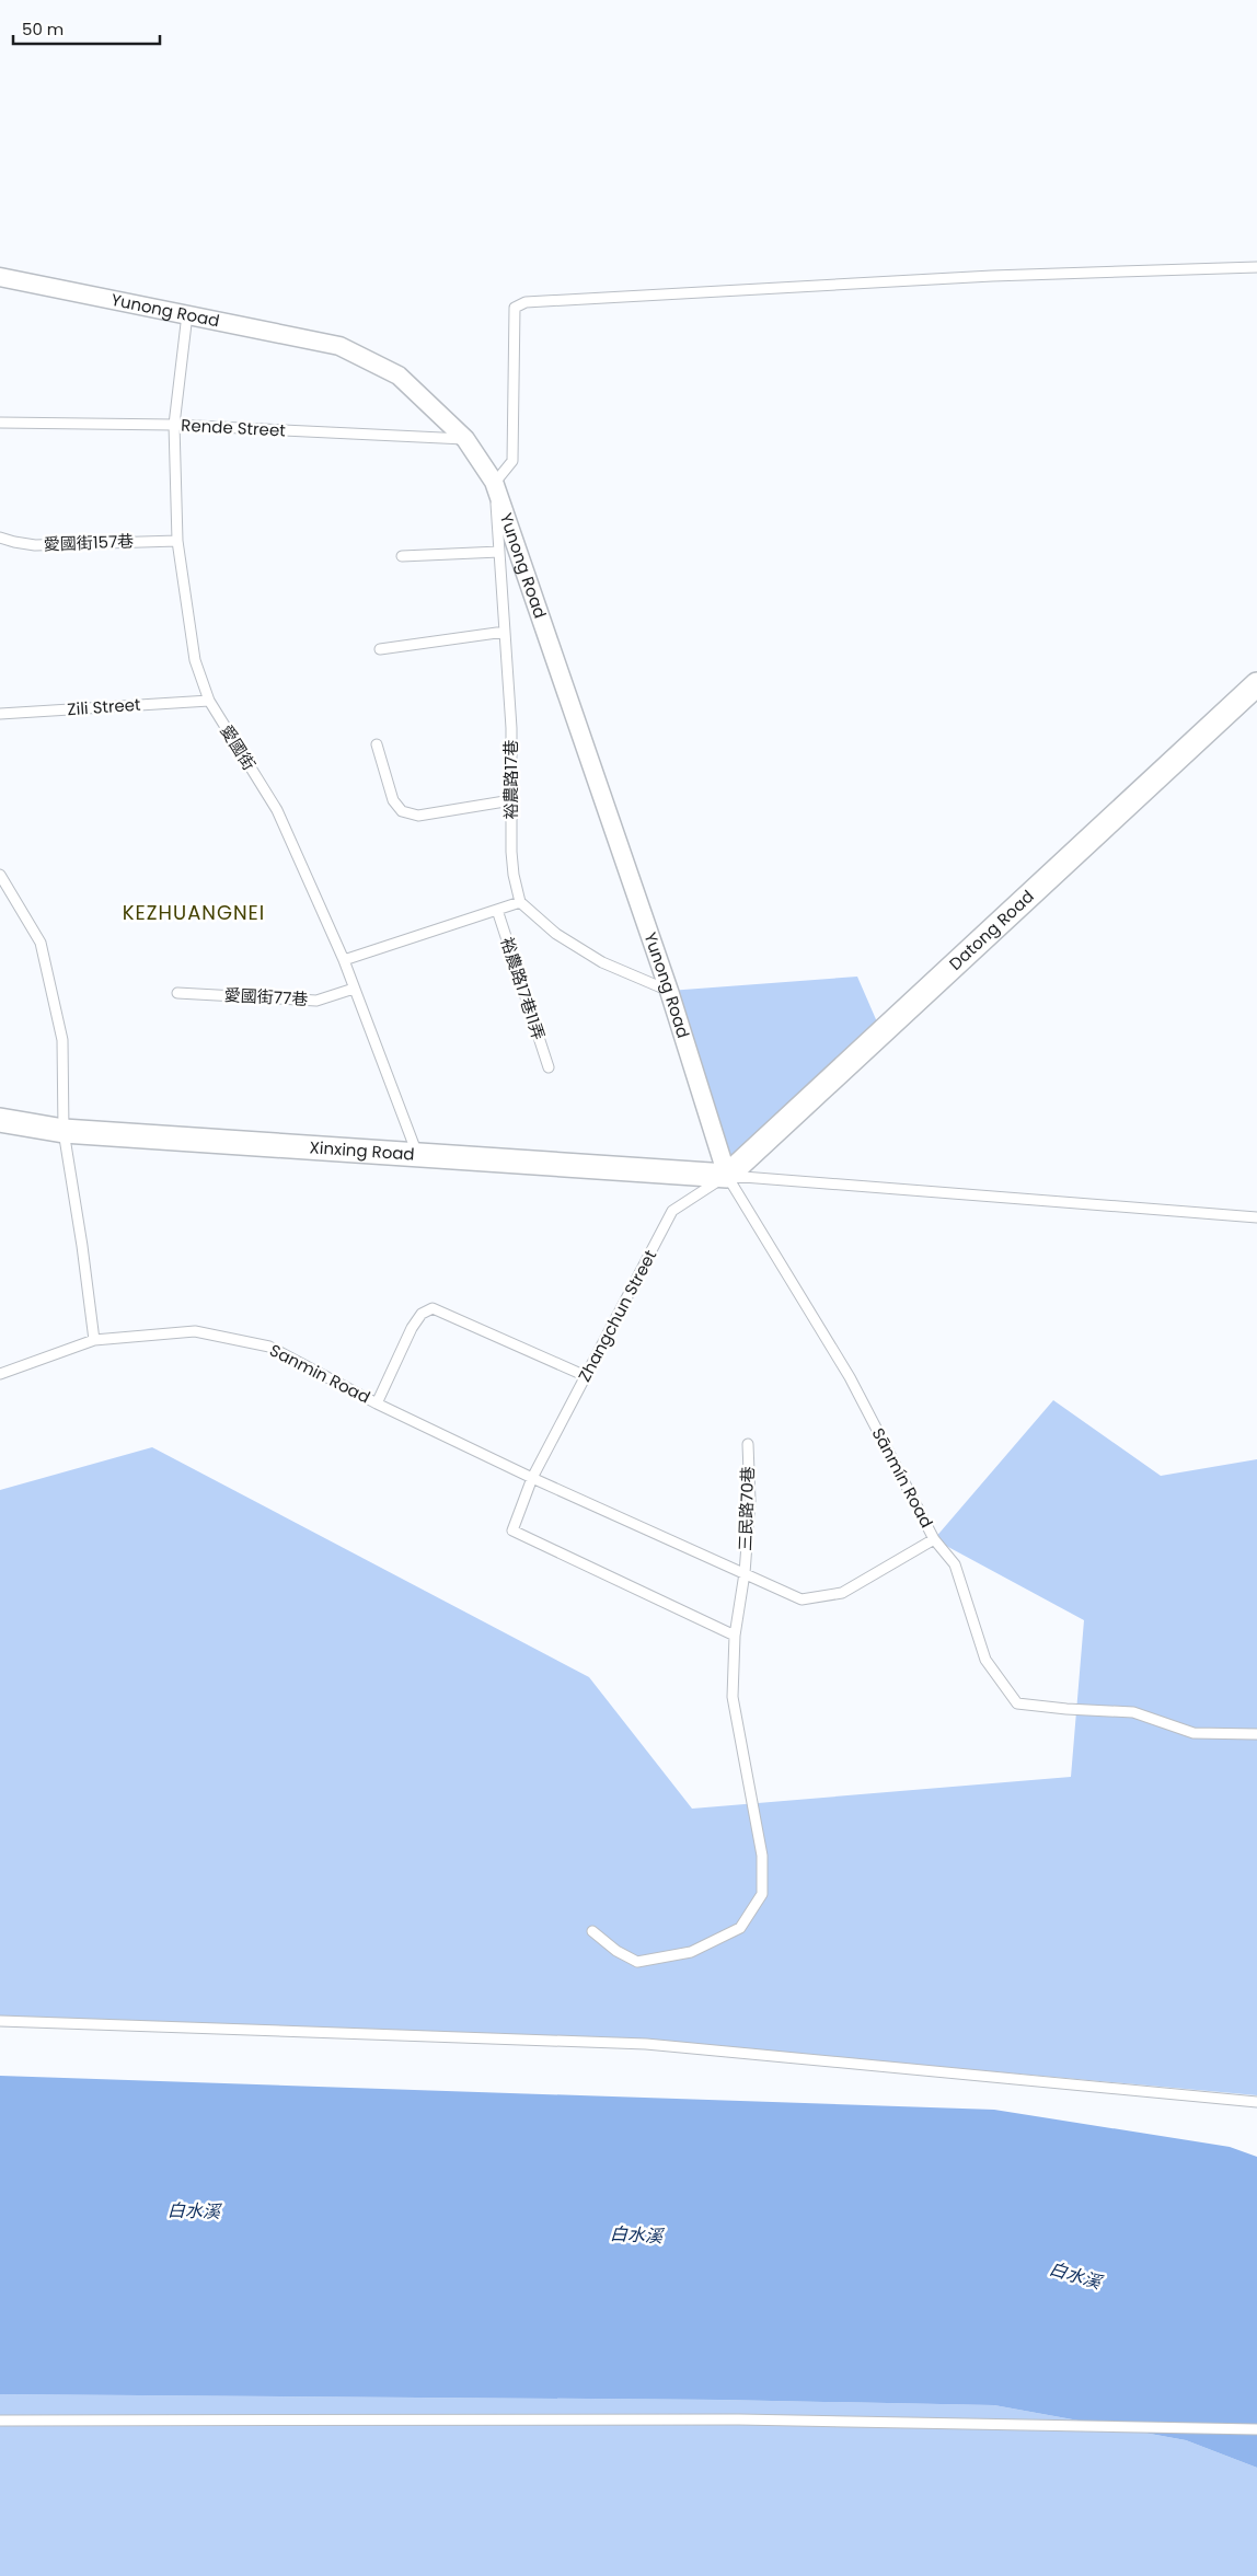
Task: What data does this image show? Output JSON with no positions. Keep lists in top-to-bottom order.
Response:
{
  "streets": {
    "street": ["Yunong Road", "Datong Road", "Xinxing Road"],
    "lane": [
      "Rende Street",
      "愛國街157巷",
      "Zili Street",
      "愛國街",
      "裕農路17巷",
      "裕農路17巷11弄",
      "愛國街77巷",
      "Zhangchun Street",
      "Sanmin Road",
      "Sānmín Road",
      "三民路70巷"
    ]
  },
  "crossings": [
    ["Yunong Road", "Rende Street"],
    ["Yunong Road", "愛國街"],
    ["Yunong Road", "裕農路17巷"],
    ["Yunong Road", "Datong Road"],
    ["Yunong Road", "Xinxing Road"],
    ["Yunong Road", "Zhangchun Street"],
    ["Yunong Road", "Sānmín Road"],
    ["Rende Street", "愛國街"],
    ["愛國街157巷", "愛國街"],
    ["Zili Street", "愛國街"],
    ["愛國街", "愛國街77巷"],
    ["愛國街", "Xinxing Road"],
    ["Datong Road", "Xinxing Road"],
    ["Datong Road", "Zhangchun Street"],
    ["Datong Road", "Sānmín Road"],
    ["Xinxing Road", "Zhangchun Street"],
    ["Xinxing Road", "Sānmín Road"],
    ["Zhangchun Street", "Sanmin Road"],
    ["Zhangchun Street", "Sānmín Road"],
    ["Zhangchun Street", "三民路70巷"],
    ["Sanmin Road", "Sānmín Road"],
    ["Sānmín Road", "三民路70巷"]
  ],
  "districts": ["KEZHUANGNEI"],
  "water": ["白水溪"],
  "scale_bar": "50 m"
}
